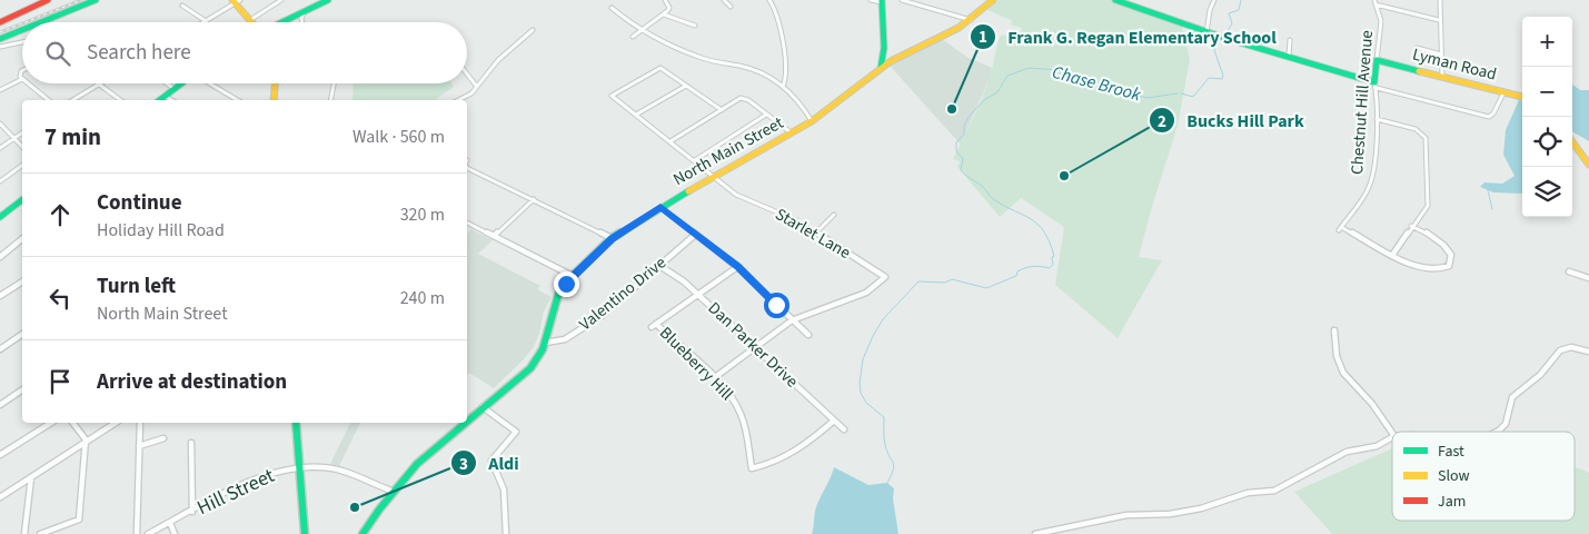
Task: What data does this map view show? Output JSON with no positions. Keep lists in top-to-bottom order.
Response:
{
  "streets": {
    "main road": ["Lyman Road", "Chestnut Hill Avenue", "North Main Street"],
    "street": [
      "Starlet Lane",
      "Valentino Drive",
      "Dan Parker Drive",
      "Blueberry Hill",
      "Hill Street"
    ]
  },
  "crossings": [
    ["Lyman Road", "Chestnut Hill Avenue"],
    ["North Main Street", "Starlet Lane"],
    ["North Main Street", "Valentino Drive"],
    ["North Main Street", "Hill Street"],
    ["Valentino Drive", "Dan Parker Drive"],
    ["Dan Parker Drive", "Blueberry Hill"]
  ],
  "water": ["Chase Brook"],
  "places": ["Frank G. Regan Elementary School", "Bucks Hill Park", "Aldi"],
  "legend": ["Fast", "Slow", "Jam"],
  "page": {
    "map_buttons": ["+", "−"],
    "search": "Search here",
    "heading": ["7 min", "Walk · 560 m"],
    "list": [
      ["Continue", "Holiday Hill Road", "320 m"],
      ["Turn left", "North Main Street", "240 m"],
      "Arrive at destination"
    ]
  }
}
